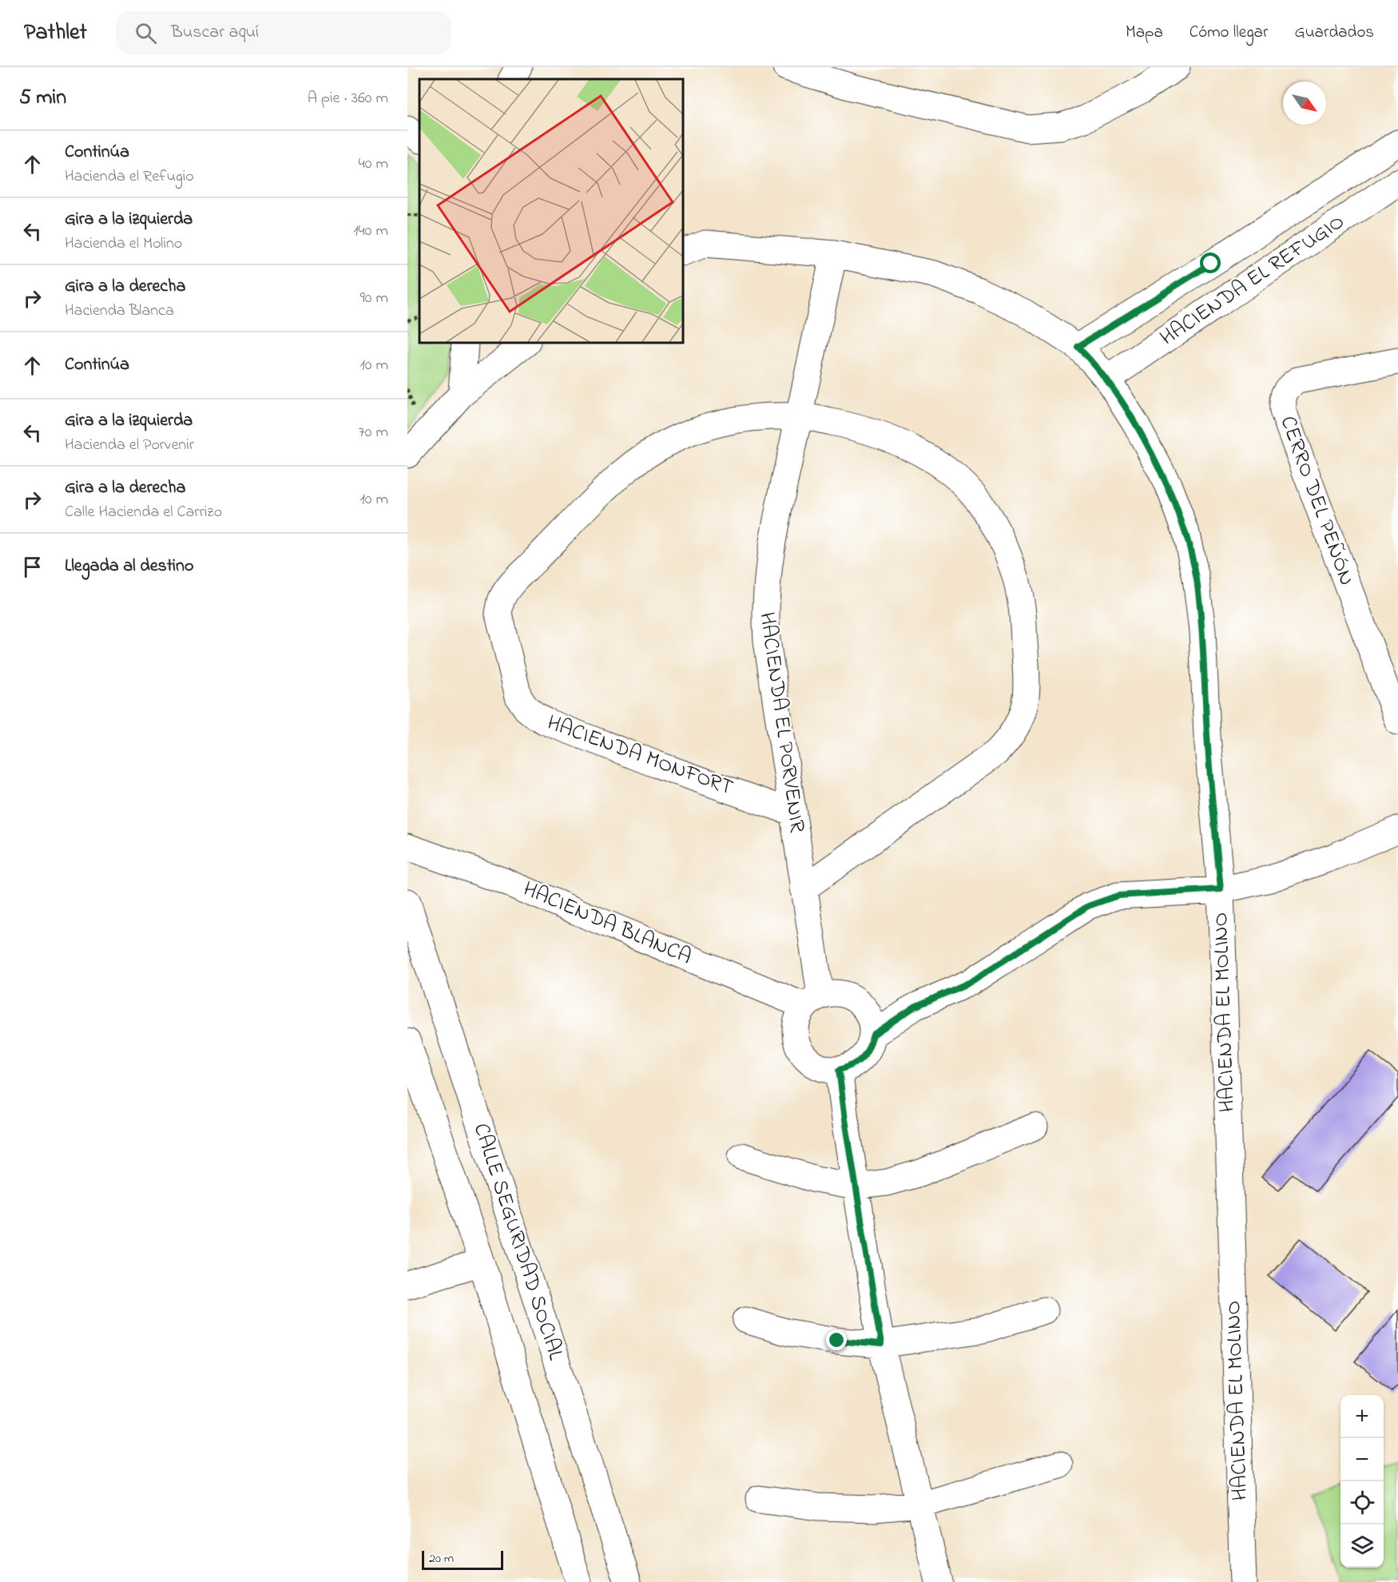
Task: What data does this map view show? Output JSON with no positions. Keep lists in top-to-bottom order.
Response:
{
  "streets": {
    "street": [
      "HACIENDA EL REFUGIO",
      "CERRO DEL PEÑÓN",
      "HACIENDA EL PORVENIR",
      "HACIENDA MONFORT",
      "HACIENDA BLANCA",
      "HACIENDA EL MOLINO",
      "CALLE SEGURIDAD SOCIAL"
    ]
  },
  "crossings": [
    ["HACIENDA EL REFUGIO", "HACIENDA EL MOLINO"],
    ["HACIENDA EL PORVENIR", "HACIENDA MONFORT"],
    ["HACIENDA EL PORVENIR", "HACIENDA BLANCA"],
    ["HACIENDA EL PORVENIR", "HACIENDA EL MOLINO"]
  ],
  "scale_bar": "20 m",
  "north": "bottom right",
  "page": {
    "header": "Pathlet",
    "search": "Buscar aquí",
    "nav": ["Mapa", "Cómo llegar", "Guardados"],
    "heading": ["5 min", "A pie · 360 m"],
    "list": [
      ["Continúa", "Hacienda el Refugio", "40 m"],
      ["Gira a la izquierda", "Hacienda el Molino", "140 m"],
      ["Gira a la derecha", "Hacienda Blanca", "90 m"],
      ["Continúa", "10 m"],
      ["Gira a la izquierda", "Hacienda el Porvenir", "70 m"],
      ["Gira a la derecha", "Calle Hacienda el Carrizo", "10 m"],
      "Llegada al destino"
    ],
    "map_buttons": ["+", "−"],
    "scale": "20 m"
  }
}
